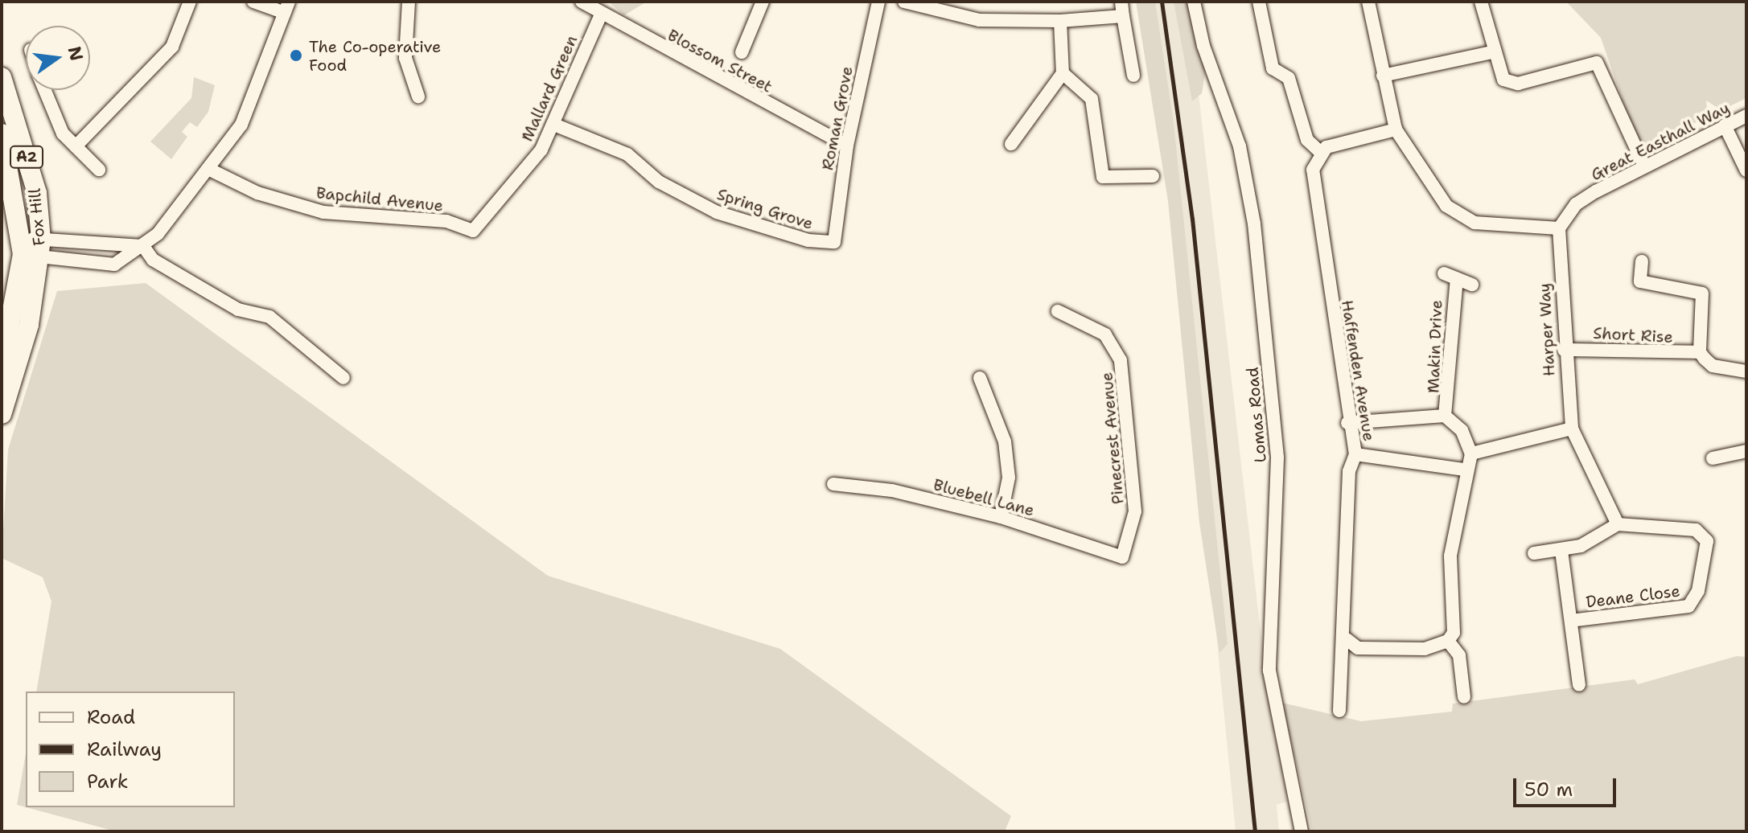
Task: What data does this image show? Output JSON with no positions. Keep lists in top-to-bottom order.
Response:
{
  "streets": {
    "main road": ["A2", "Fox Hill"],
    "street": [
      "Blossom Street",
      "Mallard Green",
      "Roman Grove",
      "Great Easthall Way",
      "Bapchild Avenue",
      "Spring Grove",
      "Harper Way",
      "Short Rise",
      "Makin Drive",
      "Haffenden Avenue",
      "Lomas Road",
      "Pinecrest Avenue",
      "Bluebell Lane",
      "Deane Close"
    ]
  },
  "crossings": [
    ["Blossom Street", "Mallard Green"],
    ["Blossom Street", "Roman Grove"],
    ["Mallard Green", "Bapchild Avenue"],
    ["Mallard Green", "Spring Grove"],
    ["Roman Grove", "Spring Grove"],
    ["Great Easthall Way", "Harper Way"],
    ["Harper Way", "Short Rise"],
    ["Makin Drive", "Haffenden Avenue"],
    ["Pinecrest Avenue", "Bluebell Lane"]
  ],
  "places": ["The Co-operative Food"],
  "legend": ["Road", "Railway", "Park"],
  "scale_bar": "50 m",
  "north": "right"
}
